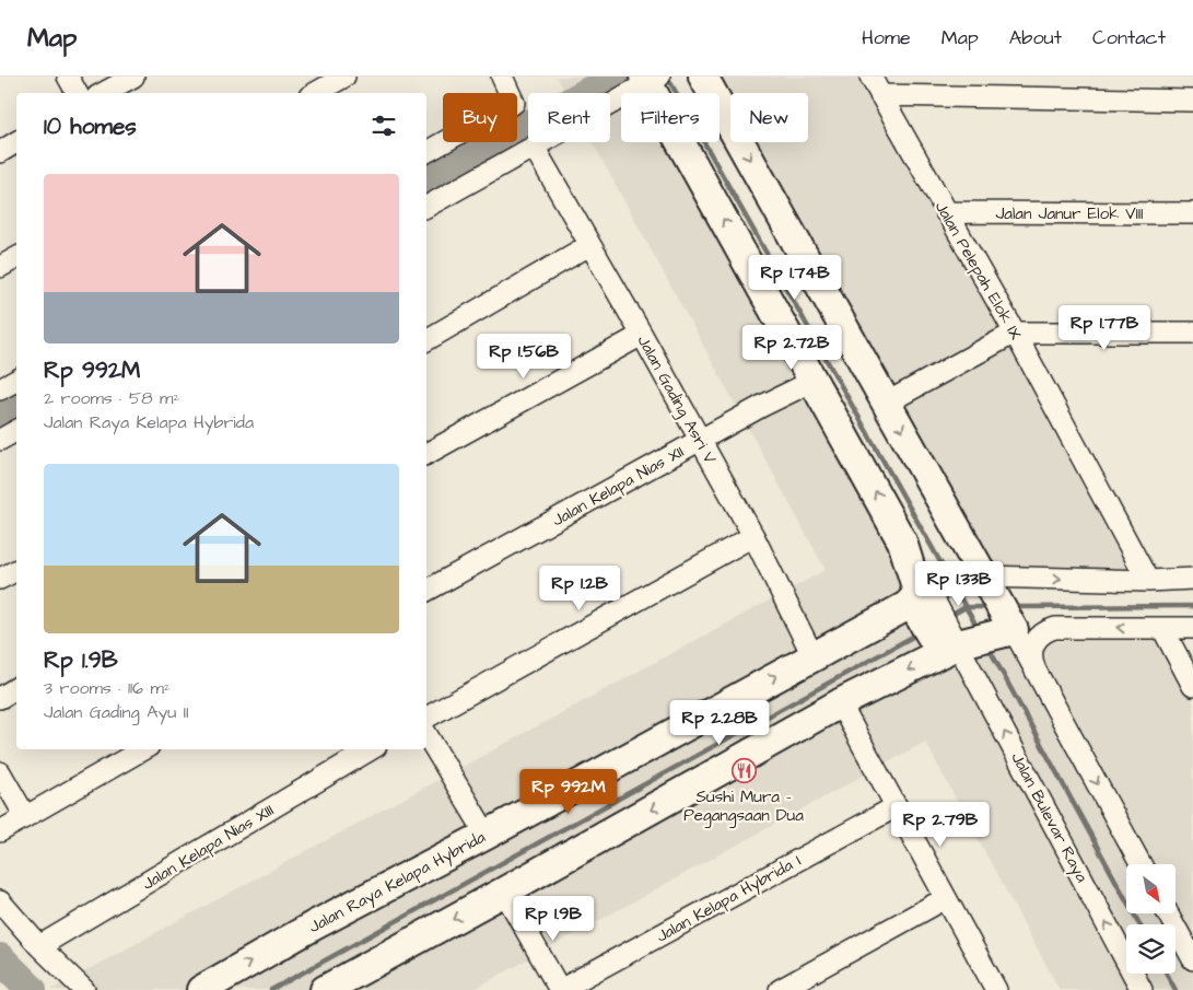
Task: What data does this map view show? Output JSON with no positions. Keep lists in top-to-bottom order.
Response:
{
  "streets": {
    "main road": ["Jalan Raya Kelapa Hybrida"],
    "street": [
      "Jalan Janur Elok VIII",
      "Jalan Pelepah Elok IX",
      "Jalan Gading Asri V",
      "Jalan Kelapa Nias XII",
      "Jalan Bulevar Raya",
      "Jalan Kelapa Nias XIII",
      "Jalan Kelapa Hybrida I"
    ]
  },
  "crossings": [
    ["Jalan Janur Elok VIII", "Jalan Pelepah Elok IX"],
    ["Jalan Pelepah Elok IX", "Jalan Raya Kelapa Hybrida"],
    ["Jalan Gading Asri V", "Jalan Kelapa Nias XII"],
    ["Jalan Gading Asri V", "Jalan Raya Kelapa Hybrida"],
    ["Jalan Bulevar Raya", "Jalan Raya Kelapa Hybrida"]
  ],
  "places": {
    "restaurant": ["Sushi Mura - Pegangsaan Dua"]
  },
  "north": "bottom right",
  "page": {
    "header": "Map",
    "nav": [
      "Home",
      "Map",
      "About",
      "Contact"
    ],
    "chip": [
      "Buy",
      "Rent",
      "Filters",
      "New"
    ],
    "heading": "10 homes",
    "list": [
      {
        "name": "Rp 992M",
        "note": "2 rooms · 58 m² · Jalan Raya Kelapa Hybrida"
      },
      {
        "name": "Rp 1.9B",
        "note": "3 rooms · 116 m² · Jalan Gading Ayu II"
      }
    ],
    "price": [
      "Rp 1.74B",
      "Rp 1.77B",
      "Rp 2.72B",
      "Rp 1.56B",
      "Rp 1.33B",
      "Rp 1.2B",
      "Rp 2.28B",
      "Rp 992M",
      "Rp 2.79B",
      "Rp 1.9B"
    ]
  }
}
